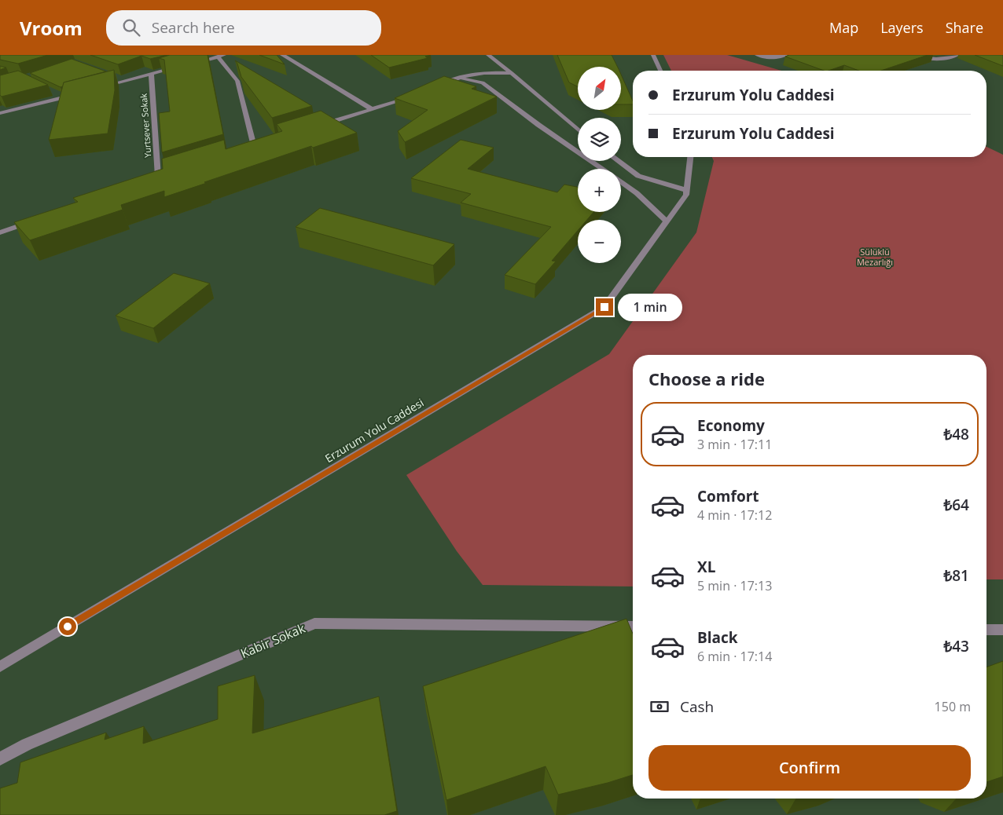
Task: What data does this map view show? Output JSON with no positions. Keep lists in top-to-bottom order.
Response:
{
  "streets": {
    "street": ["Yurtsever Sokak", "Erzurum Yolu Caddesi", "Kabir Sokak"]
  },
  "parks": ["Sülüklü Mezarlığı"],
  "north": "top right",
  "page": {
    "header": "Vroom",
    "search": "Search here",
    "nav": ["Map", "Layers", "Share"],
    "map_buttons": ["+", "−"],
    "banner": ["Erzurum Yolu Caddesi", "Erzurum Yolu Caddesi"],
    "bubble": "1 min",
    "heading": "Choose a ride",
    "list": [
      {
        "name": "Economy",
        "note": "3 min · 17:11",
        "value": "₺48"
      },
      {
        "name": "Comfort",
        "note": "4 min · 17:12",
        "value": "₺64"
      },
      {
        "name": "XL",
        "note": "5 min · 17:13",
        "value": "₺81"
      },
      {
        "name": "Black",
        "note": "6 min · 17:14",
        "value": "₺43"
      }
    ],
    "pay": ["Cash", "150 m"],
    "buttons": "Confirm"
  }
}
